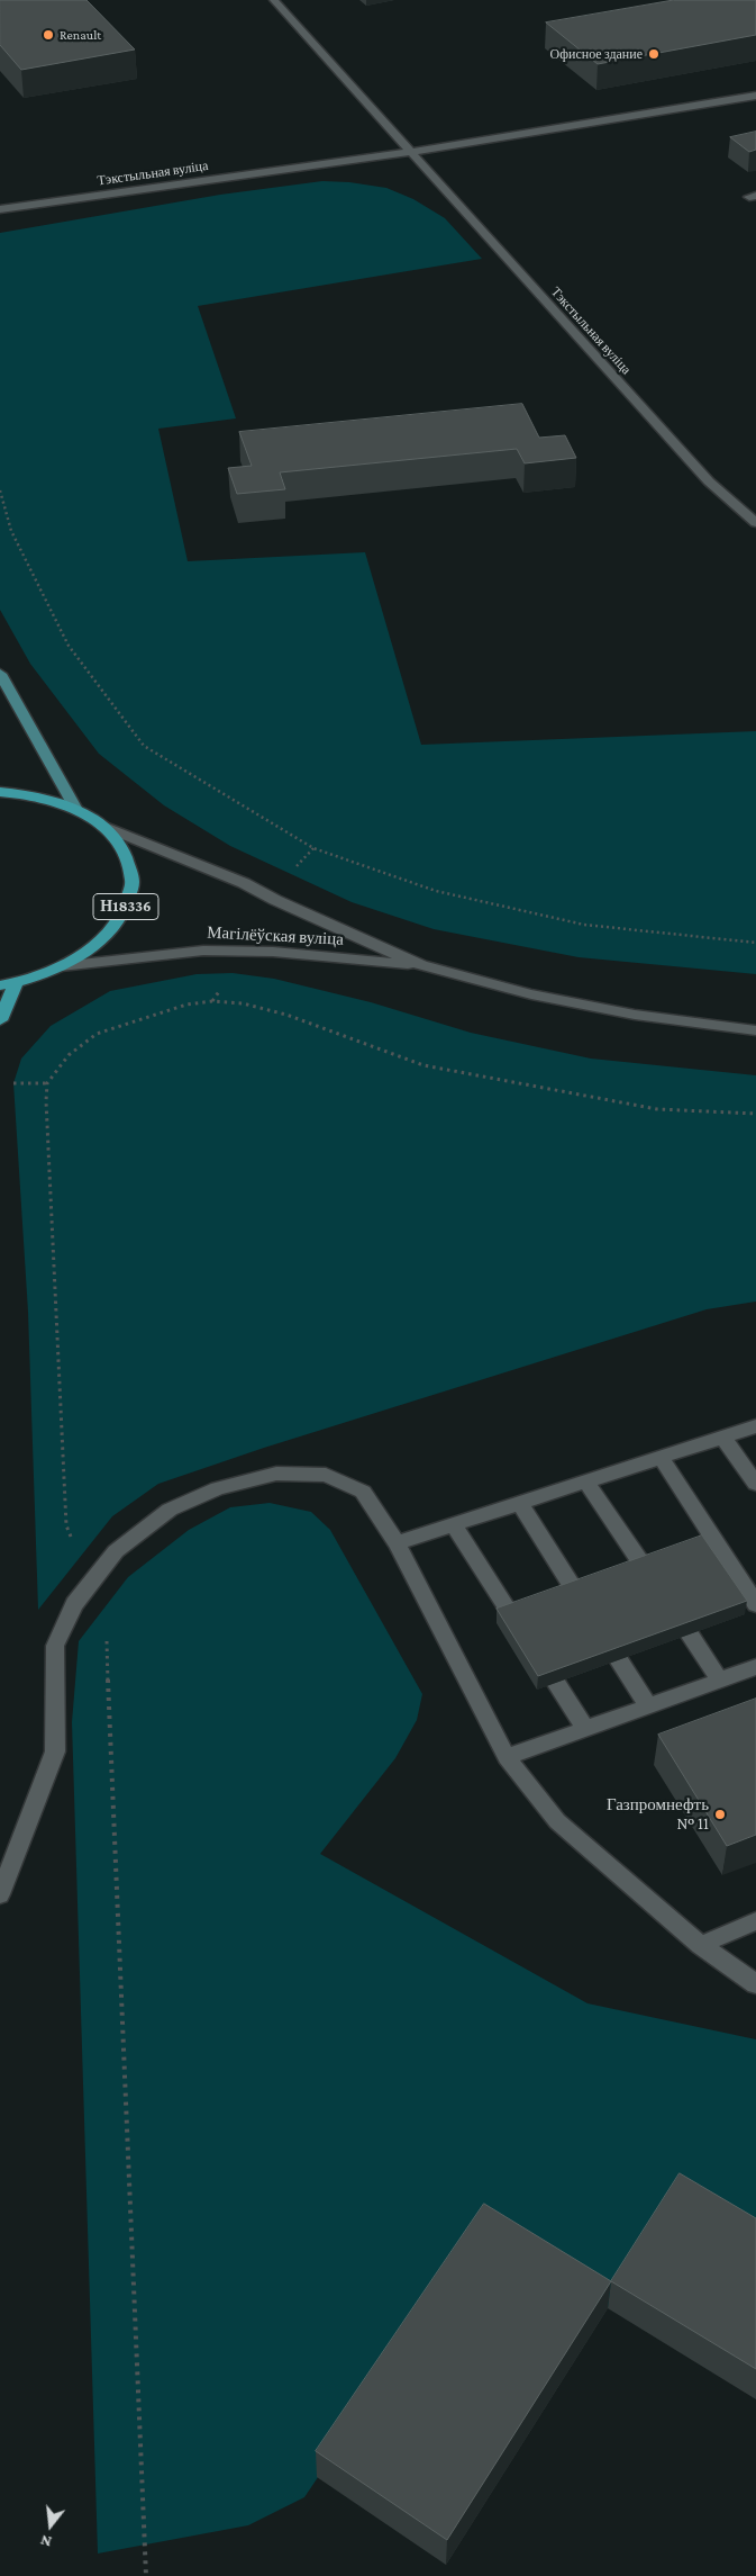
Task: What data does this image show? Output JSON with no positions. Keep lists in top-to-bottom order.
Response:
{
  "streets": {
    "highway": ["Н18336"],
    "street": ["Тэкстыльная вуліца", "Магілёўская вуліца"]
  },
  "crossings": [
    ["Н18336", "Магілёўская вуліца"]
  ],
  "places": ["Renault", "Офисное здание", "Газпромнефть № 11"],
  "north": "bottom"
}
